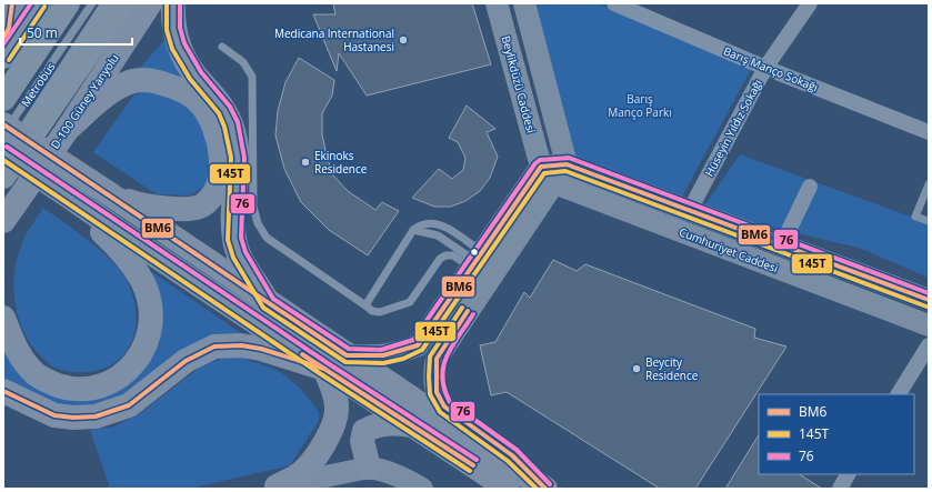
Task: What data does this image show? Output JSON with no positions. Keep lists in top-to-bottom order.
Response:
{
  "streets": {
    "main road": ["Beylikdüzü Caddesi", "D-100 Güney Yanyolu", "Cumhuriyet Caddesi"],
    "street": ["Barış Manço Sokağı", "Hüseyin Yıldız Sokağı"],
    "lane": ["Metrobüs"]
  },
  "crossings": [
    ["Barış Manço Sokağı", "Hüseyin Yıldız Sokağı"],
    ["Beylikdüzü Caddesi", "Cumhuriyet Caddesi"]
  ],
  "parks": ["Barış Manço Parkı"],
  "places": ["Medicana International Hastanesi", "Ekinoks Residence", "Beycity Residence"],
  "lines": ["transit line BM6", "transit line 145T", "transit line 76"],
  "legend": ["BM6", "145T", "76"],
  "scale_bar": "50 m"
}
